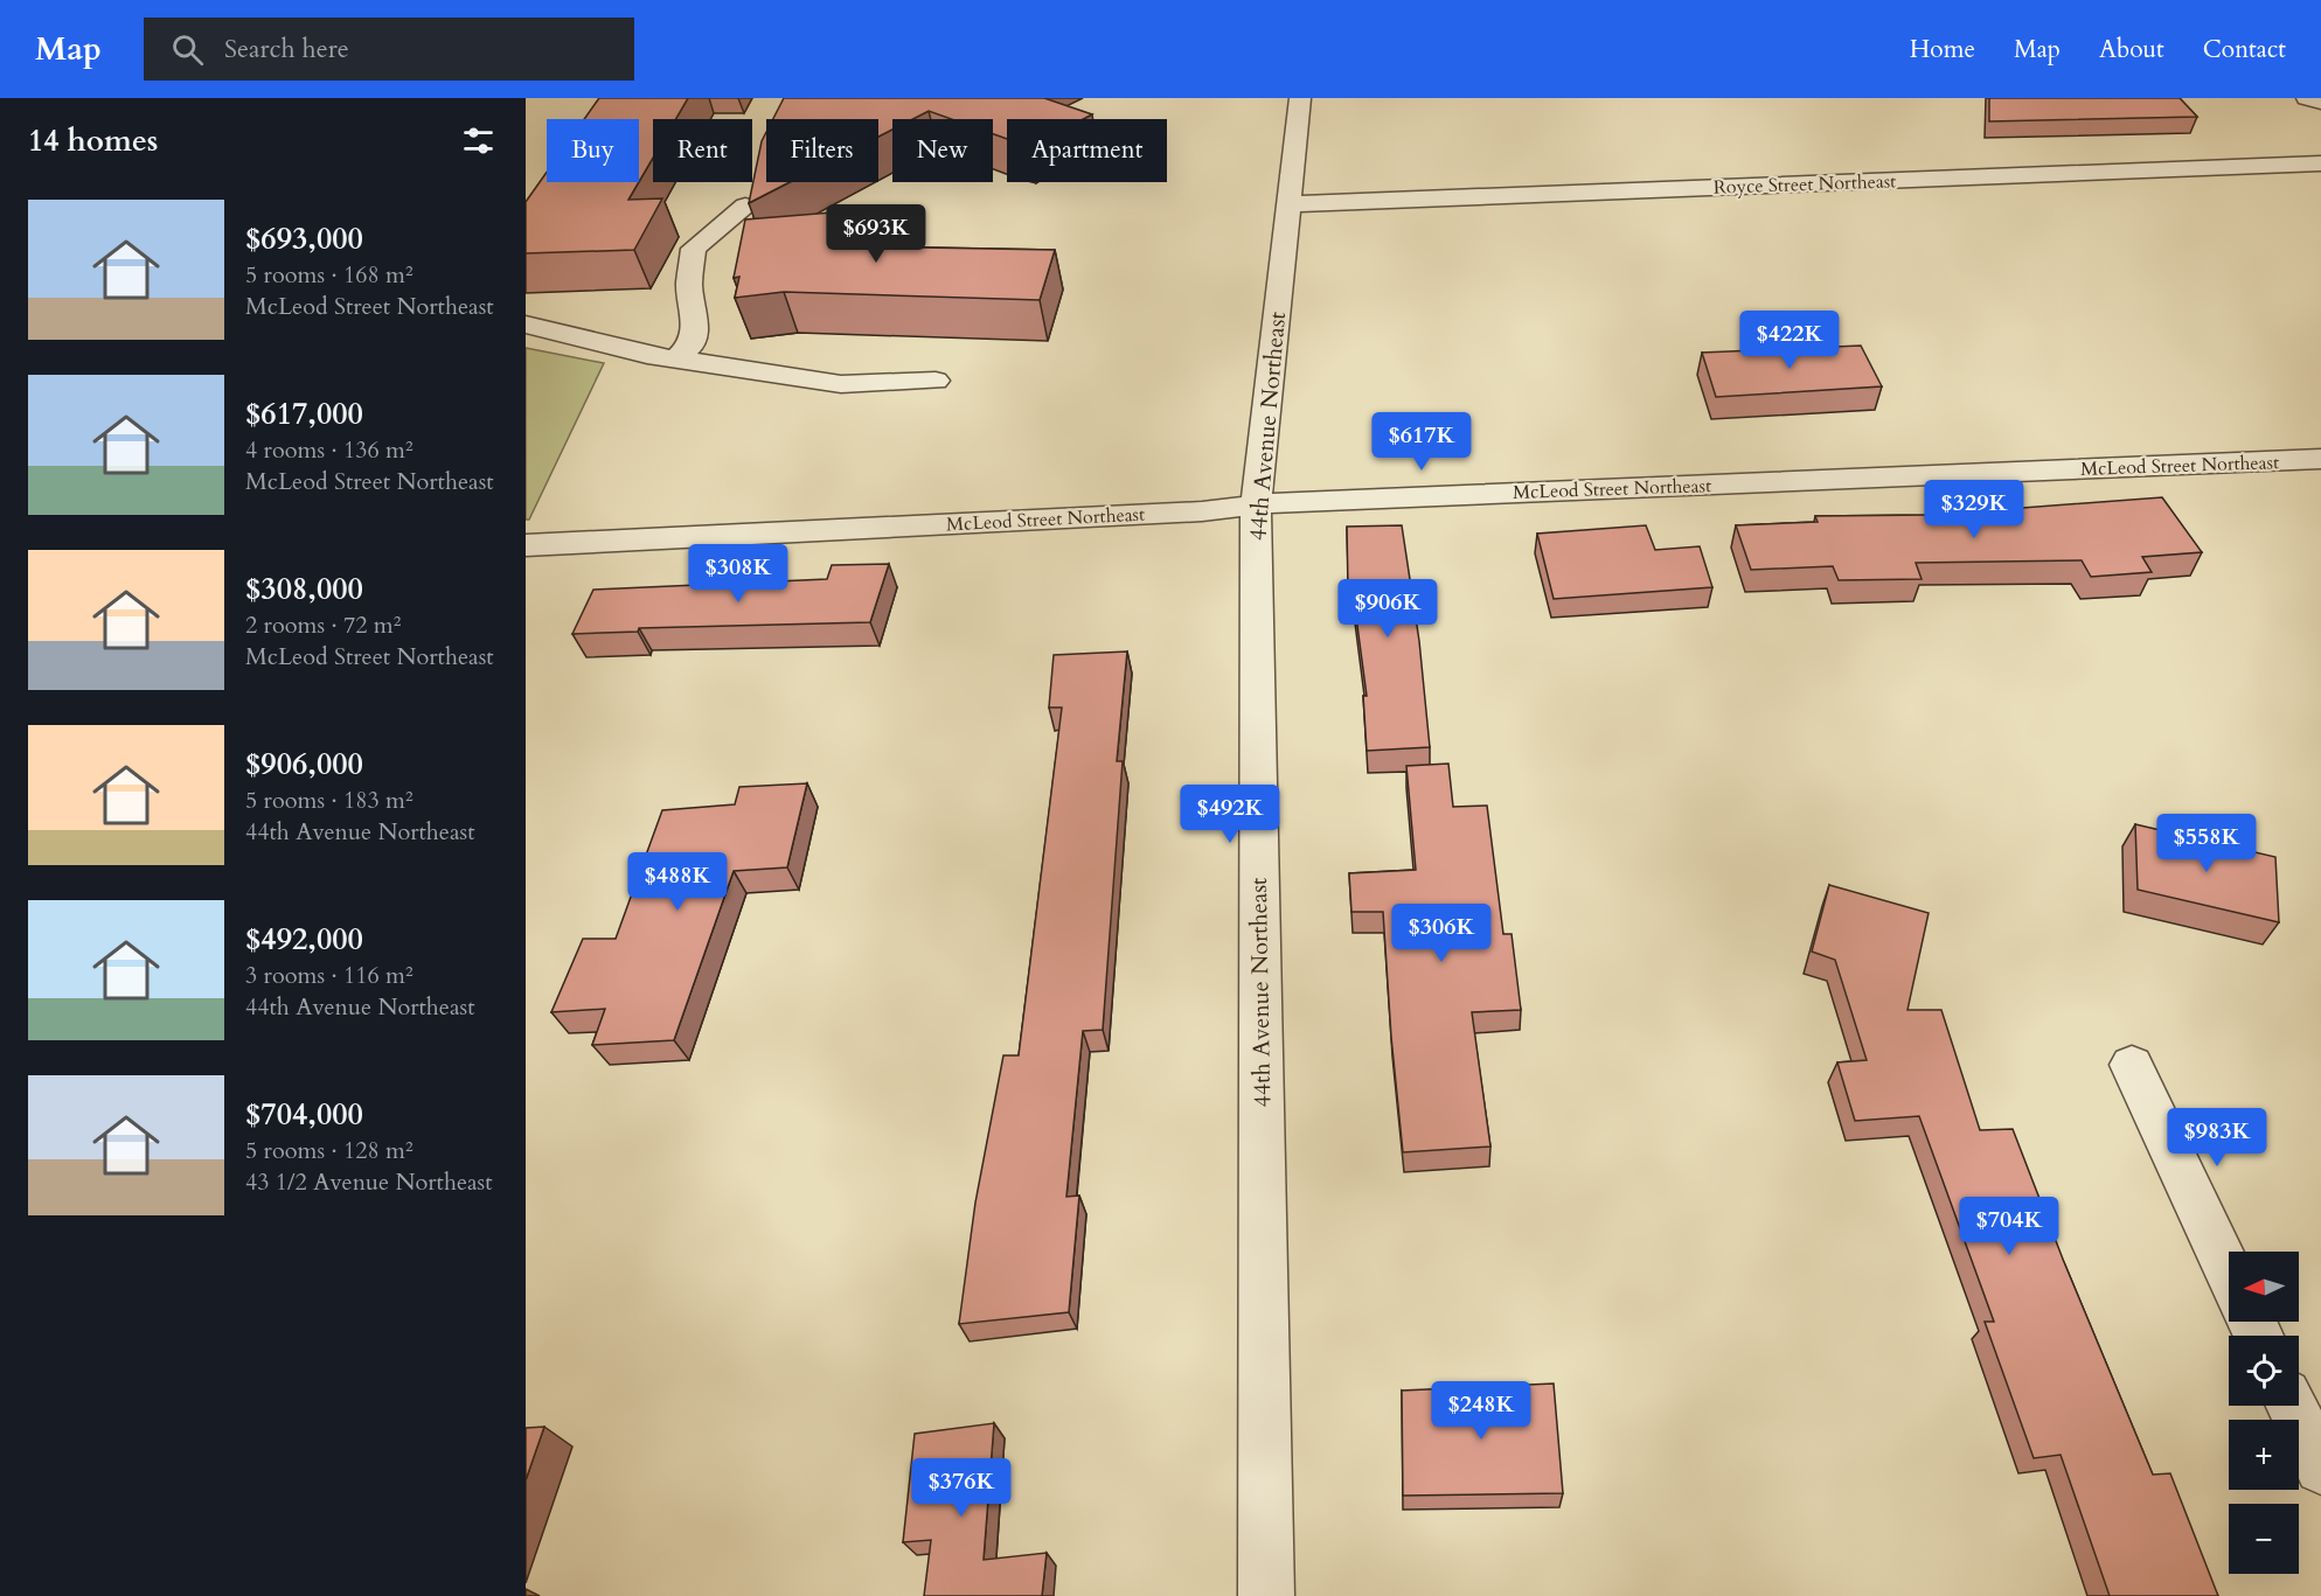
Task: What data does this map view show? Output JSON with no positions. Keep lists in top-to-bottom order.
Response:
{
  "streets": {
    "street": ["Royce Street Northeast", "44th Avenue Northeast", "McLeod Street Northeast"]
  },
  "crossings": [
    ["Royce Street Northeast", "44th Avenue Northeast"],
    ["44th Avenue Northeast", "McLeod Street Northeast"]
  ],
  "north": "left",
  "page": {
    "header": "Map",
    "search": "Search here",
    "nav": [
      "Home",
      "Map",
      "About",
      "Contact"
    ],
    "heading": "14 homes",
    "chip": [
      "Buy",
      "Rent",
      "Filters",
      "New",
      "Apartment"
    ],
    "list": [
      {
        "name": "$693,000",
        "note": "5 rooms · 168 m² · McLeod Street Northeast"
      },
      {
        "name": "$617,000",
        "note": "4 rooms · 136 m² · McLeod Street Northeast"
      },
      {
        "name": "$308,000",
        "note": "2 rooms · 72 m² · McLeod Street Northeast"
      },
      {
        "name": "$906,000",
        "note": "5 rooms · 183 m² · 44th Avenue Northeast"
      },
      {
        "name": "$492,000",
        "note": "3 rooms · 116 m² · 44th Avenue Northeast"
      },
      {
        "name": "$704,000",
        "note": "5 rooms · 128 m² · 43 1/2 Avenue Northeast"
      }
    ],
    "price": [
      "$693K",
      "$422K",
      "$617K",
      "$329K",
      "$308K",
      "$906K",
      "$492K",
      "$558K",
      "$488K",
      "$306K",
      "$983K",
      "$704K",
      "$248K",
      "$376K"
    ],
    "map_buttons": ["+", "−"]
  }
}
